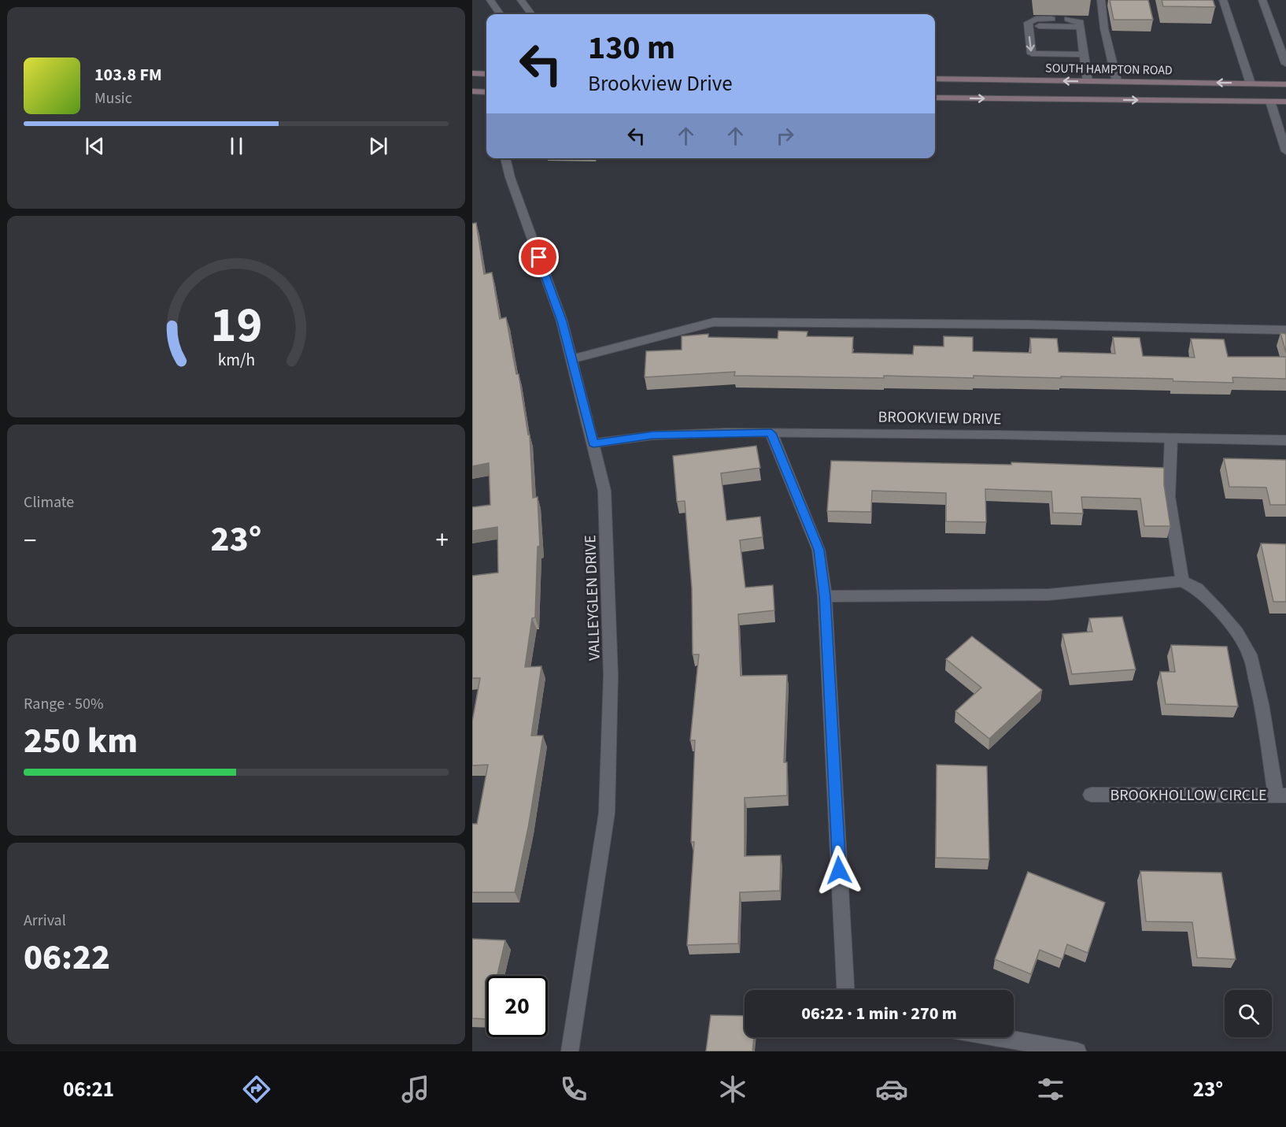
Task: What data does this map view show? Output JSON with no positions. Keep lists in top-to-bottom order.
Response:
{
  "streets": {
    "main road": ["SOUTH HAMPTON ROAD"],
    "street": ["BROOKVIEW DRIVE", "VALLEYGLEN DRIVE", "BROOKHOLLOW CIRCLE"]
  },
  "crossings": [
    ["BROOKVIEW DRIVE", "VALLEYGLEN DRIVE"]
  ],
  "page": {
    "turn": ["130 m", "Brookview Drive"],
    "song": ["103.8 FM", "Music"],
    "tile": [
      "Climate",
      ["Range · 50%", "250 km"],
      ["Arrival", "06:22"]
    ],
    "heat": ["−", "23°", "+"],
    "limit": "20",
    "trip": "06:22 · 1 min · 270 m",
    "tabs": ["06:21", "23°"],
    "gauge": ["19", "km/h"]
  }
}
